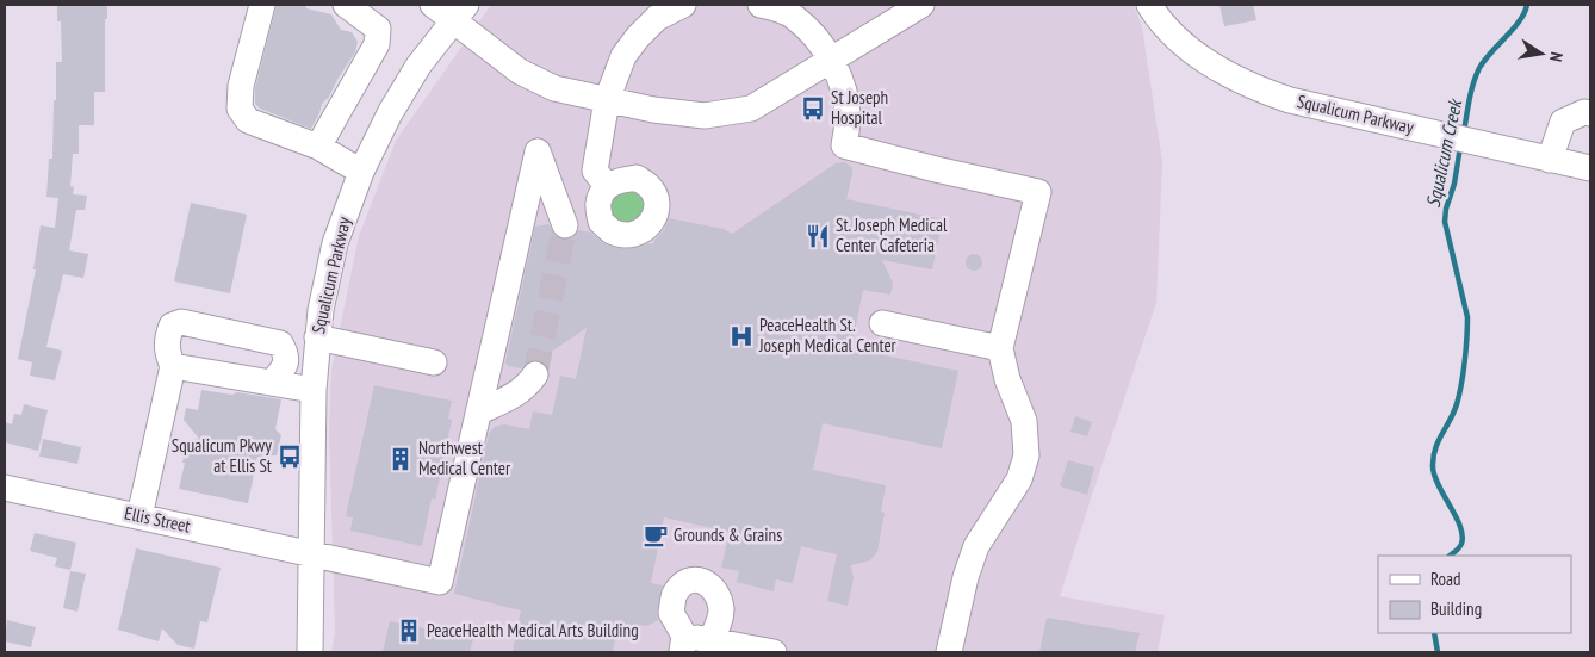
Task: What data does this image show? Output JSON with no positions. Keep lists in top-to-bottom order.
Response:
{
  "streets": {
    "street": ["Squalicum Parkway", "Ellis Street"]
  },
  "crossings": [
    ["Squalicum Parkway", "Ellis Street"]
  ],
  "water": ["Squalicum Creek"],
  "places": {
    "bus stop": ["St Joseph Hospital", "Squalicum Pkwy at Ellis St"],
    "restaurant": ["St. Joseph Medical Center Cafeteria"],
    "hospital": ["PeaceHealth St. Joseph Medical Center"],
    "building": ["Northwest Medical Center", "PeaceHealth Medical Arts Building"],
    "cafe": ["Grounds & Grains"]
  },
  "legend": ["Road", "Building"],
  "north": "right"
}
